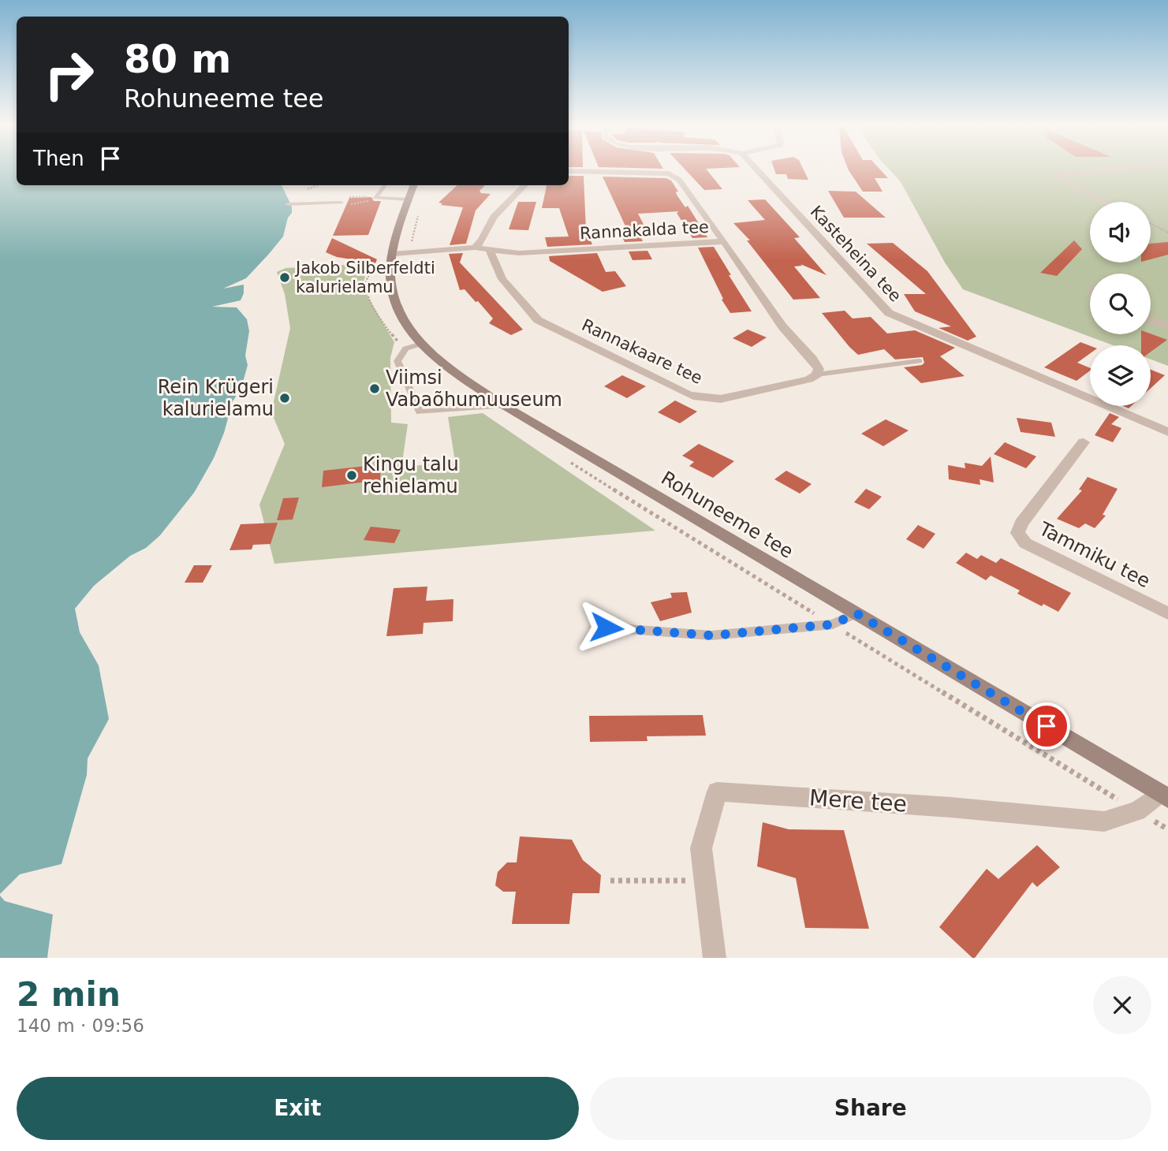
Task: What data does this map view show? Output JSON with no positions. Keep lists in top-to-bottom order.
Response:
{
  "streets": {
    "street": [
      "Rannakalda tee",
      "Kasteheina tee",
      "Rannakaare tee",
      "Rohuneeme tee",
      "Tammiku tee",
      "Mere tee"
    ]
  },
  "crossings": [
    ["Rannakalda tee", "Rannakaare tee"],
    ["Rannakalda tee", "Rohuneeme tee"],
    ["Rohuneeme tee", "Mere tee"]
  ],
  "places": [
    "Jakob Silberfeldti kalurielamu",
    "Viimsi Vabaõhumuuseum",
    "Rein Krügeri kalurielamu",
    "Kingu talu rehielamu"
  ],
  "page": {
    "turn": ["80 m", "Rohuneeme tee"],
    "then": "Then",
    "heading": ["2 min", "140 m · 09:56"],
    "buttons": ["Exit", "Share"]
  }
}
